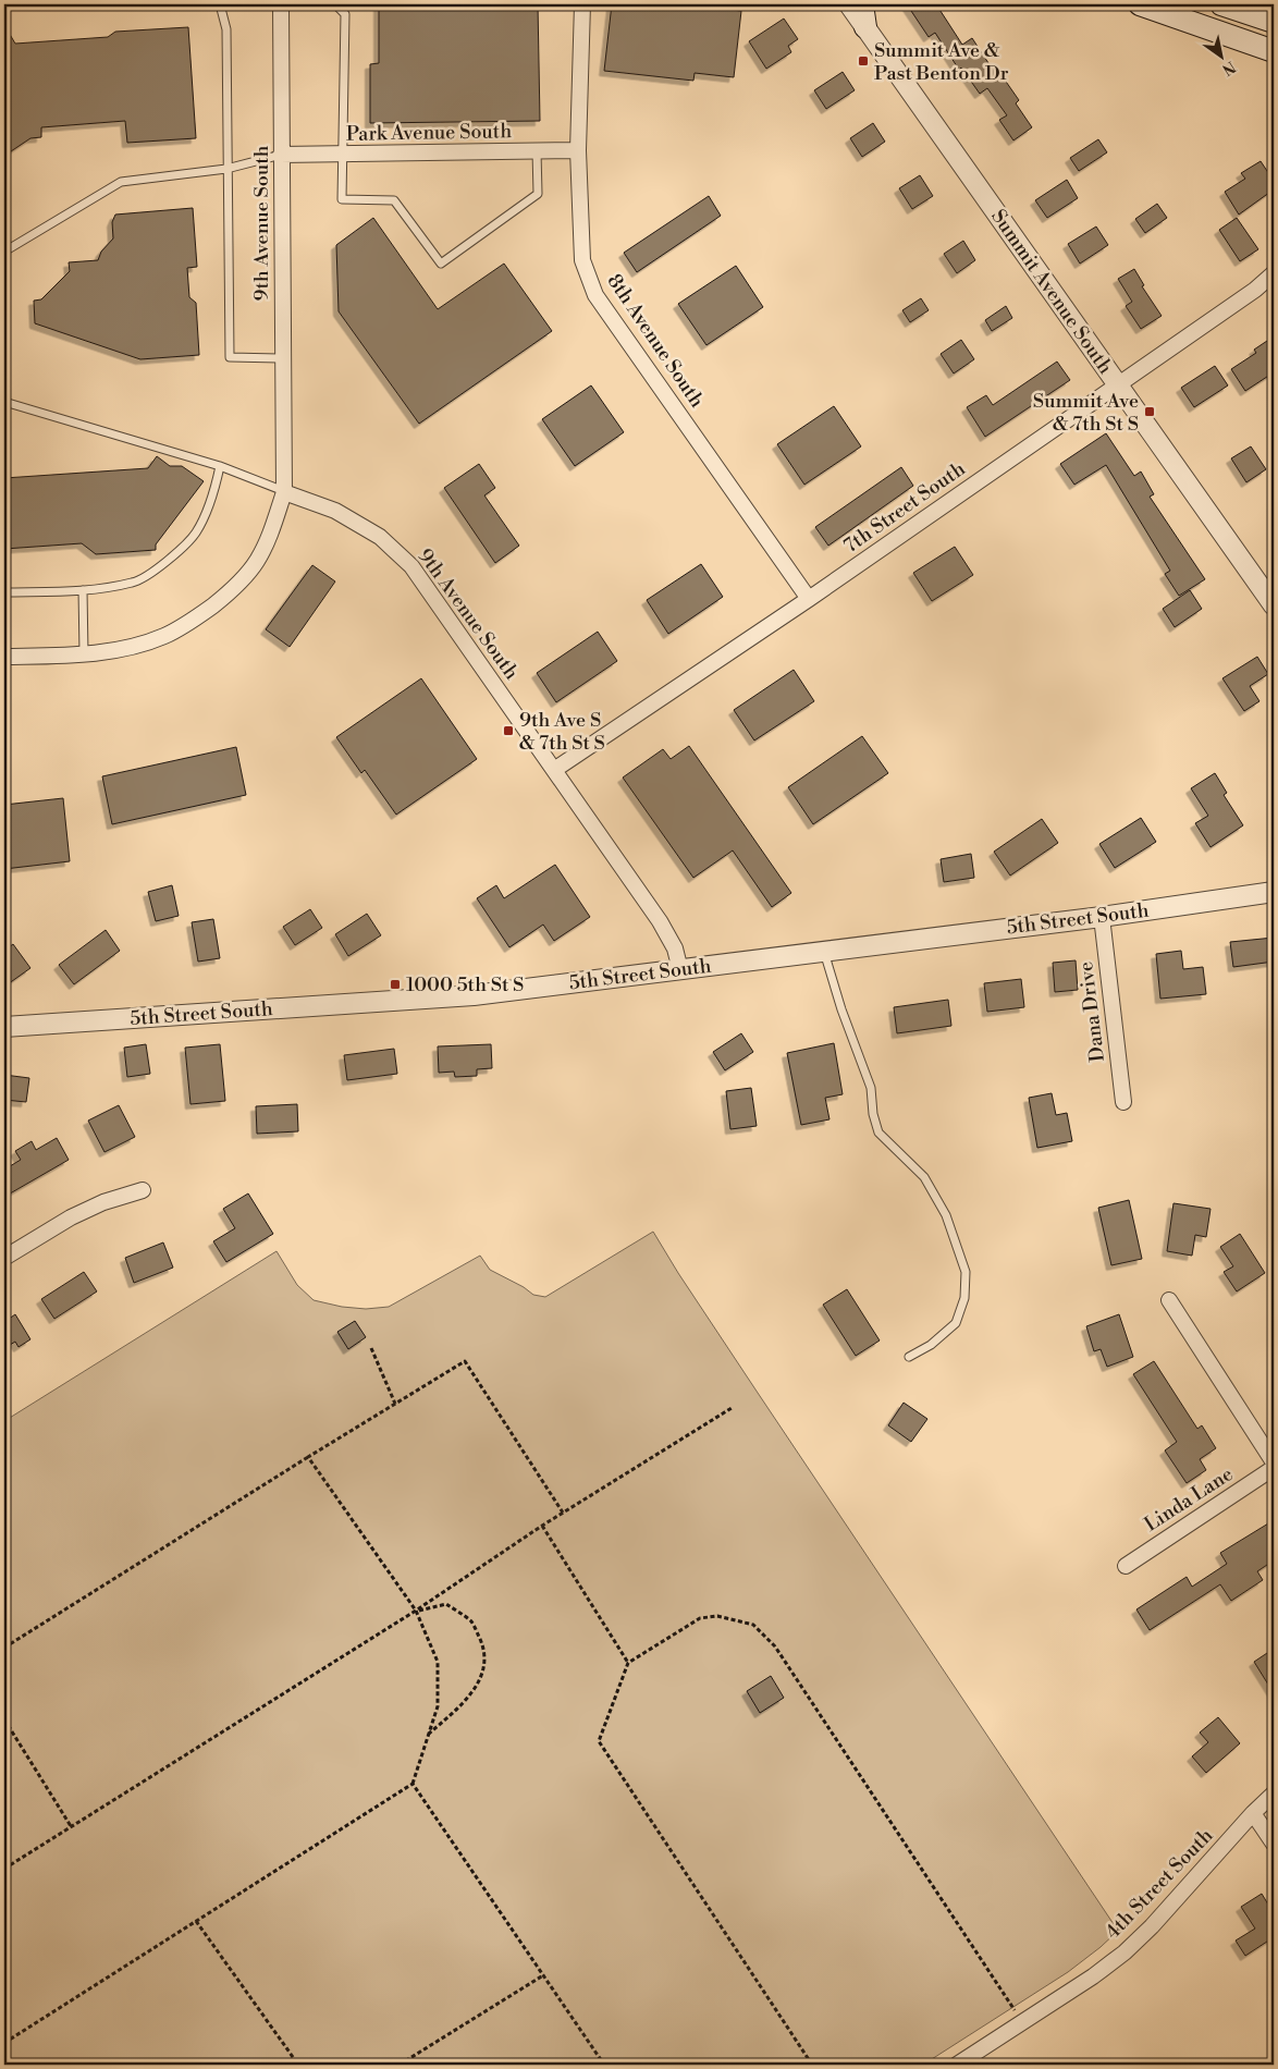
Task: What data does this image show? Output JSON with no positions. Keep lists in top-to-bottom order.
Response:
{
  "streets": {
    "street": [
      "Park Avenue South",
      "9th Avenue South",
      "Summit Avenue South",
      "8th Avenue South",
      "7th Street South",
      "5th Street South",
      "Dana Drive",
      "Linda Lane",
      "4th Street South"
    ]
  },
  "crossings": [
    ["Park Avenue South", "9th Avenue South"],
    ["Park Avenue South", "8th Avenue South"],
    ["9th Avenue South", "7th Street South"],
    ["9th Avenue South", "5th Street South"],
    ["Summit Avenue South", "7th Street South"],
    ["8th Avenue South", "7th Street South"],
    ["5th Street South", "Dana Drive"]
  ],
  "places": {
    "transit": [
      "Summit Ave & Past Benton Dr",
      "Summit Ave & 7th St S",
      "9th Ave S & 7th St S",
      "1000 5th St S"
    ]
  },
  "north": "bottom right"
}
